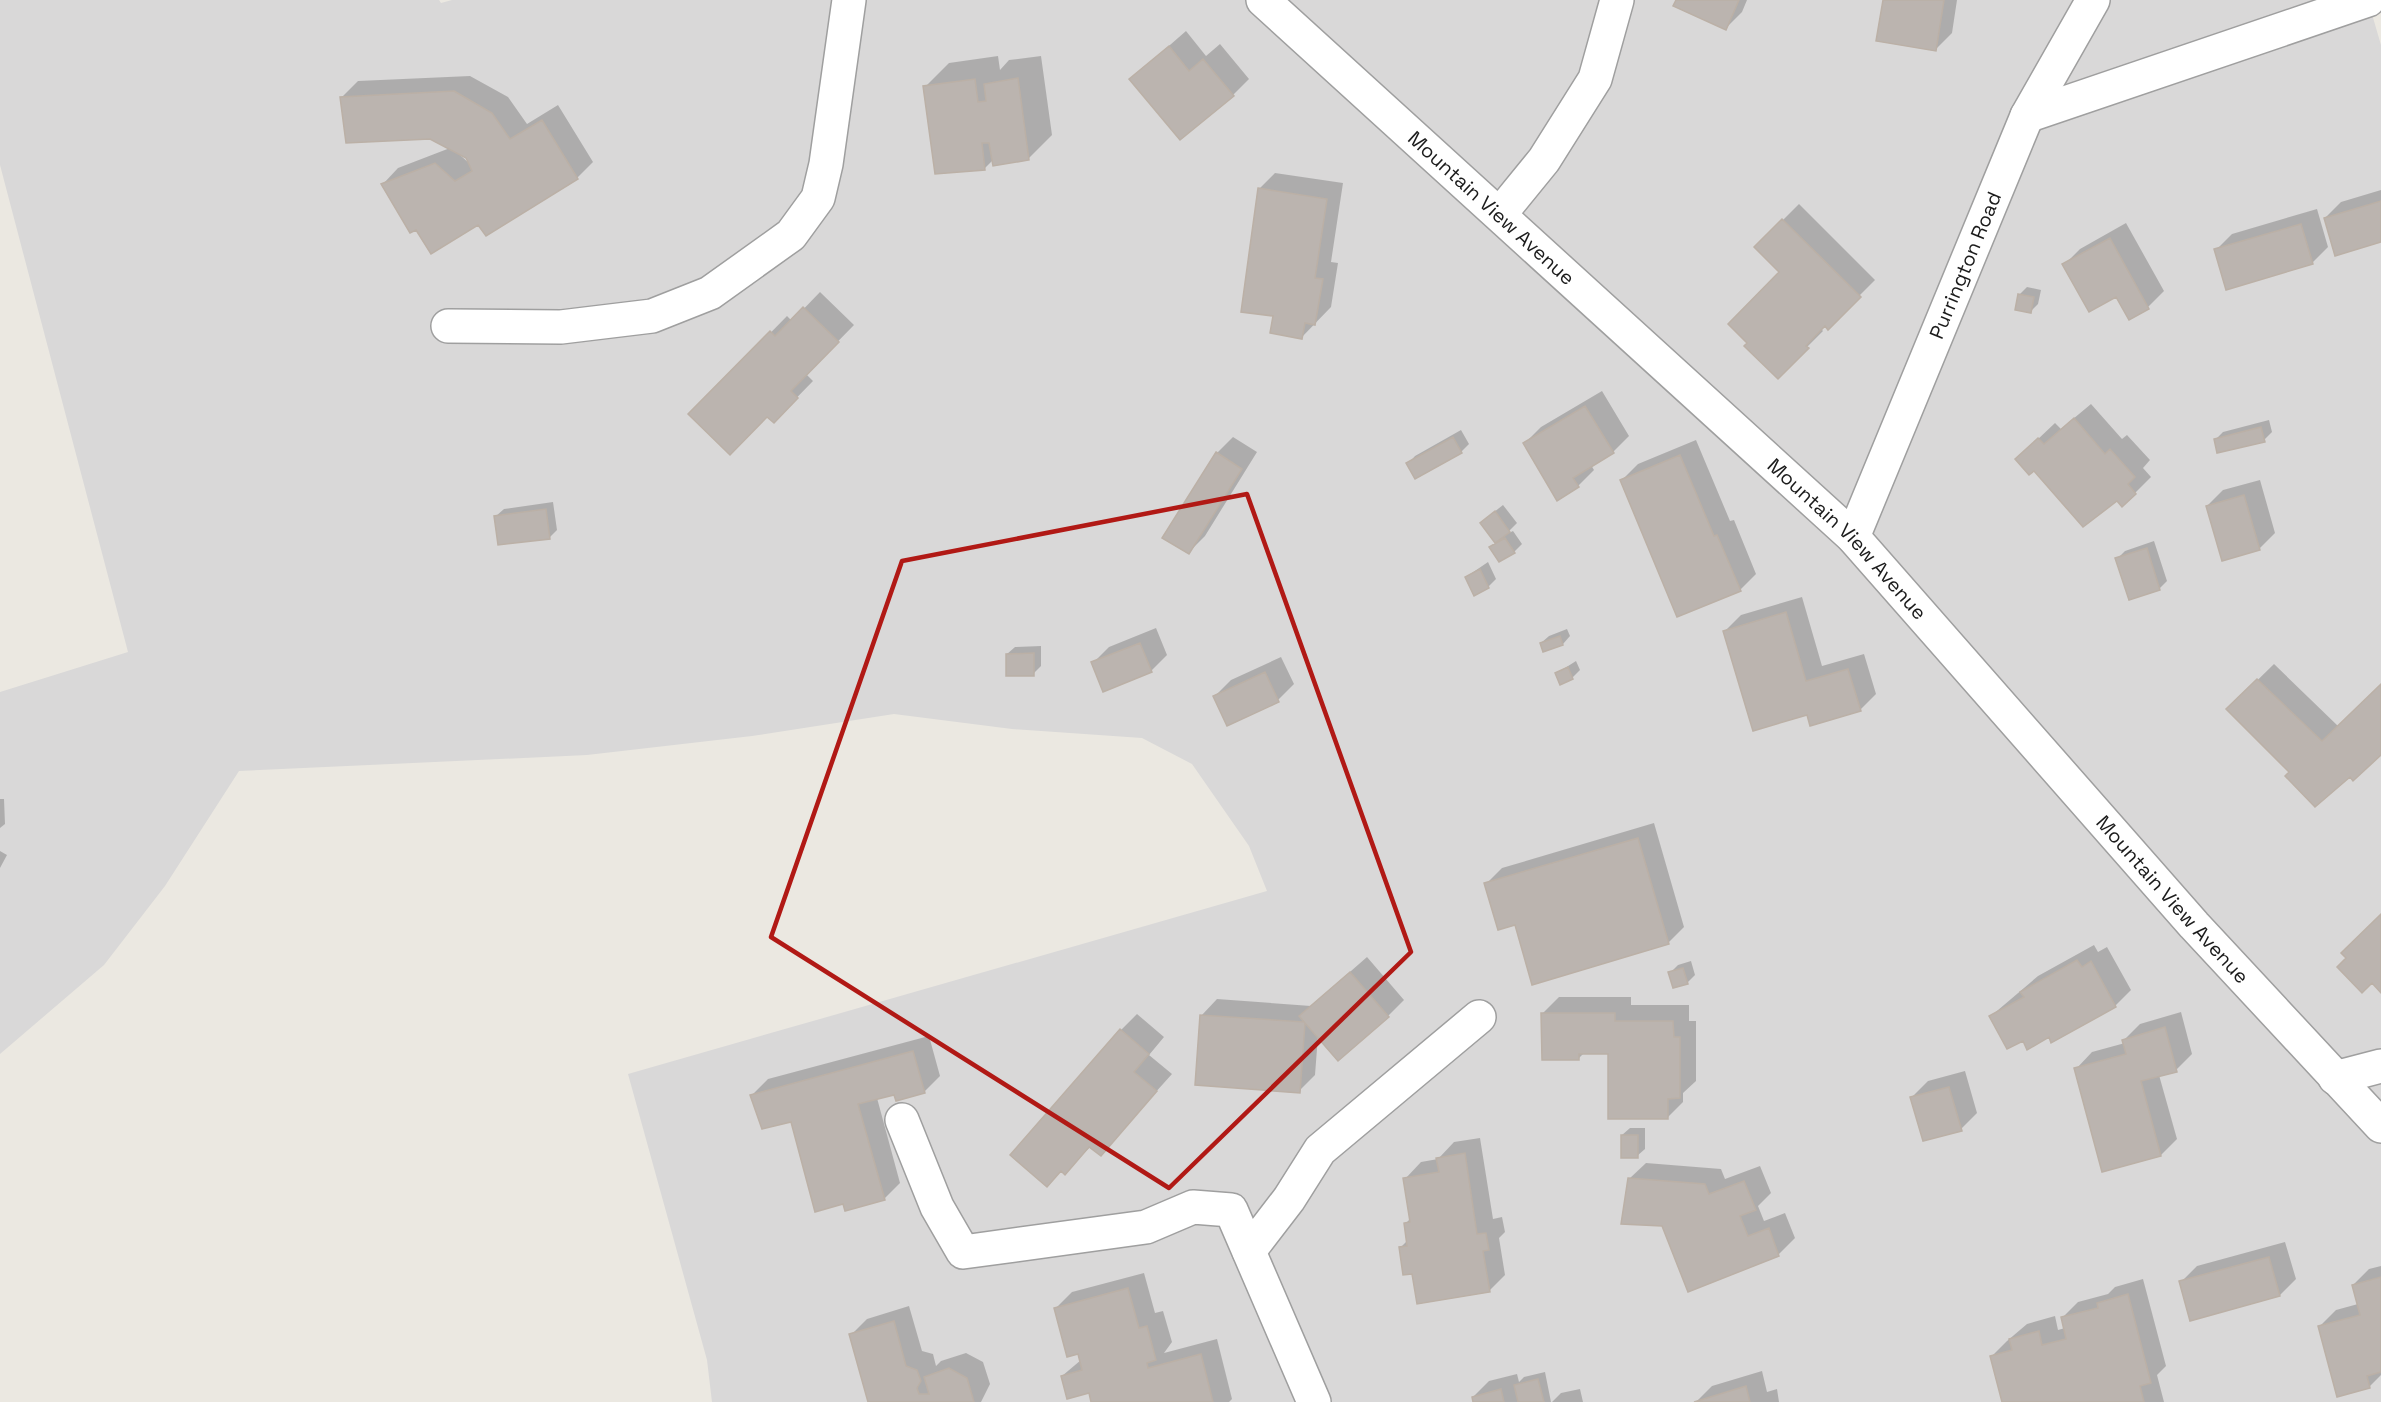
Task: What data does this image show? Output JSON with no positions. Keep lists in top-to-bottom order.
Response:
{
  "streets": {
    "street": ["Mountain View Avenue", "Purrington Road"]
  },
  "crossings": [
    ["Mountain View Avenue", "Purrington Road"]
  ]
}
